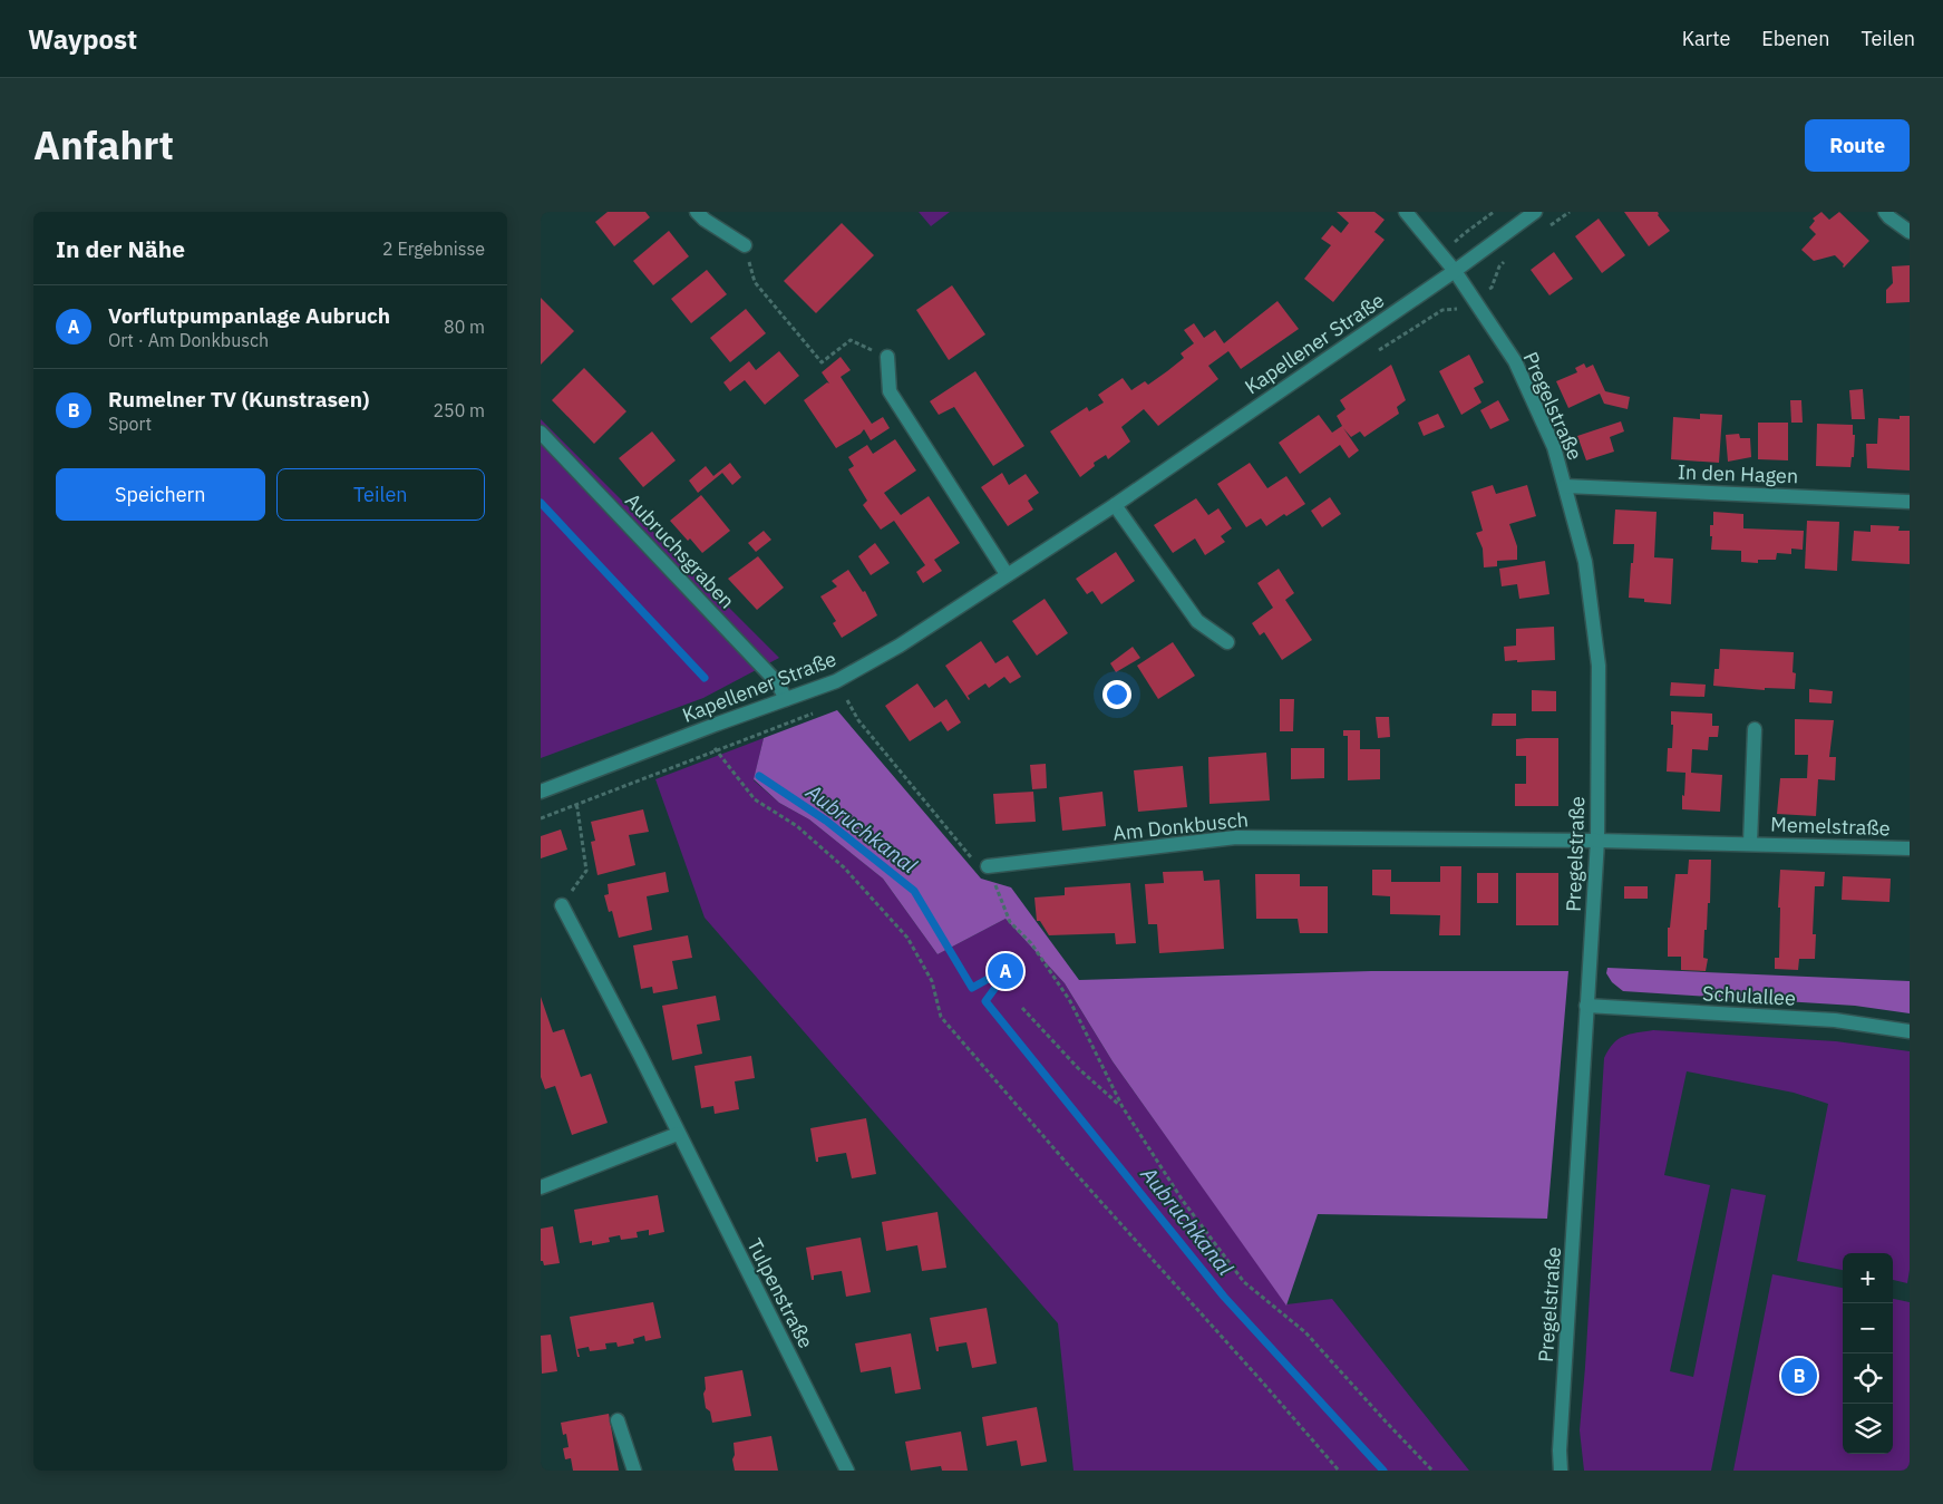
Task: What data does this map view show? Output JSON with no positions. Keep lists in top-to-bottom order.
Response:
{
  "streets": {
    "street": [
      "Kapellener Straße",
      "Pregelstraße",
      "In den Hagen",
      "Aubruchsgraben",
      "Am Donkbusch",
      "Memelstraße",
      "Schulallee",
      "Tulpenstraße"
    ]
  },
  "crossings": [
    ["Kapellener Straße", "Pregelstraße"],
    ["Kapellener Straße", "Aubruchsgraben"],
    ["Pregelstraße", "In den Hagen"],
    ["Pregelstraße", "Am Donkbusch"],
    ["Pregelstraße", "Memelstraße"],
    ["Pregelstraße", "Schulallee"],
    ["Am Donkbusch", "Memelstraße"]
  ],
  "water": ["Aubruchkanal"],
  "page": {
    "header": "Waypost",
    "nav": ["Karte", "Ebenen", "Teilen"],
    "title": "Anfahrt",
    "buttons": [
      "Route",
      ["Speichern", "Teilen"]
    ],
    "heading": ["In der Nähe", "2 Ergebnisse"],
    "list": [
      {
        "mark": "A",
        "name": "Vorflutpumpanlage Aubruch",
        "note": "Ort · Am Donkbusch",
        "value": "80 m"
      },
      {
        "mark": "B",
        "name": "Rumelner TV (Kunstrasen)",
        "note": "Sport",
        "value": "250 m"
      }
    ],
    "pins": ["A", "B"],
    "map_buttons": ["+", "−"]
  }
}
